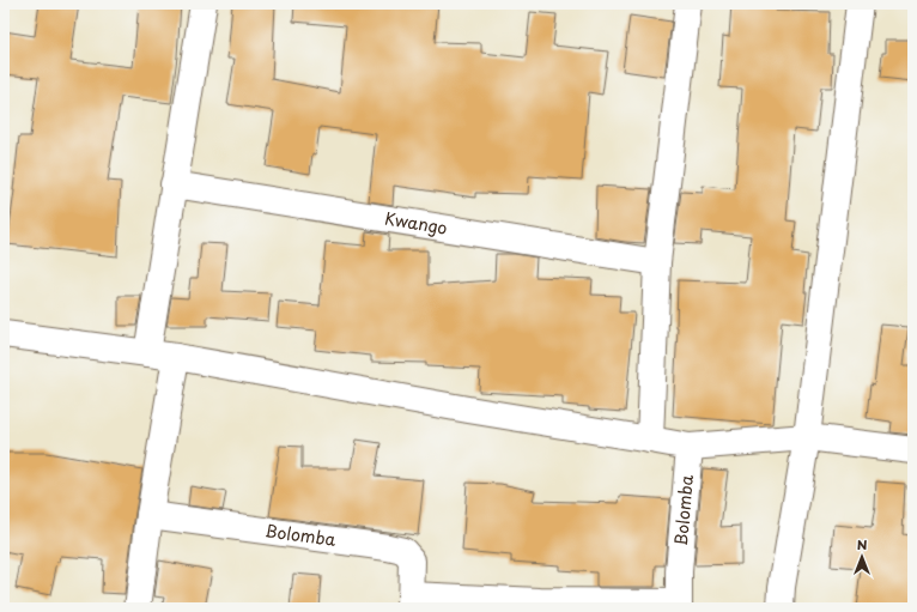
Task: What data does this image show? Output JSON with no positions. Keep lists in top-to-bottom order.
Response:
{
  "streets": {
    "street": ["Kwango", "Bolomba"]
  },
  "north": "top"
}
